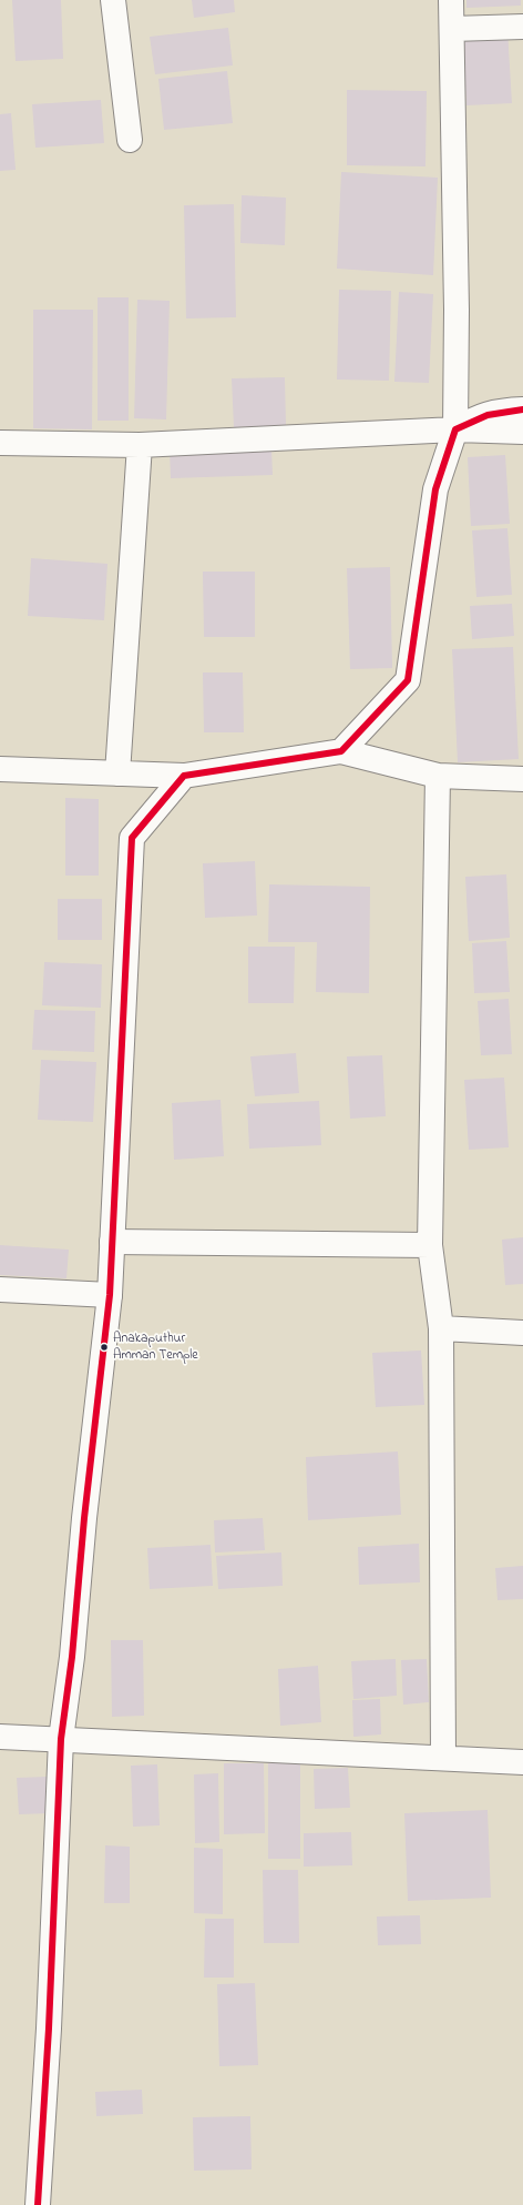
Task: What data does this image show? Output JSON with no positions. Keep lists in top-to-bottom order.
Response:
{
  "places": ["Anakaputhur Amman Temple"]
}
